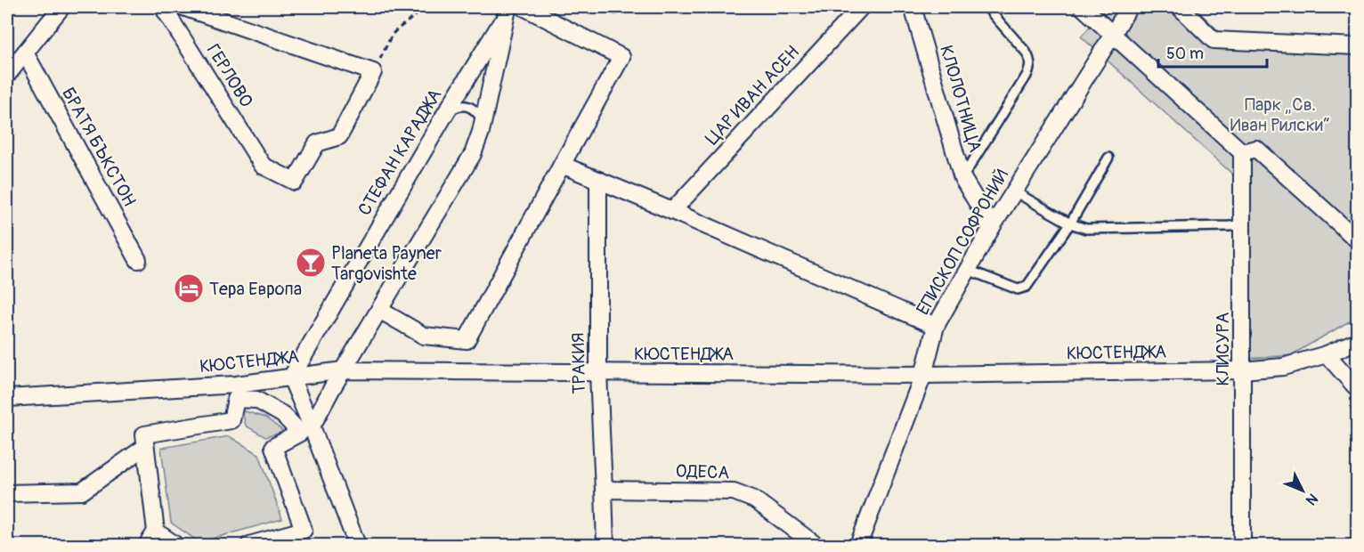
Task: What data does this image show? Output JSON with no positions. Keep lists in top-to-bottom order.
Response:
{
  "streets": {
    "street": [
      "ГЕРЛОВО",
      "ЦАР ИВАН АСЕН",
      "КЛОЛОТНИЦА",
      "БРАТЯ БЪКСТОН",
      "СТЕФАН КАРАДЖА",
      "ЕПИСКОП СОФРОНИЙ",
      "КЛИСУРА",
      "КЮСТЕНДЖА",
      "ТРАКИЯ",
      "ОДЕСА"
    ]
  },
  "crossings": [
    ["КЛОЛОТНИЦА", "ЕПИСКОП СОФРОНИЙ"],
    ["СТЕФАН КАРАДЖА", "КЮСТЕНДЖА"],
    ["ЕПИСКОП СОФРОНИЙ", "КЮСТЕНДЖА"],
    ["КЛИСУРА", "КЮСТЕНДЖА"],
    ["КЮСТЕНДЖА", "ТРАКИЯ"],
    ["ТРАКИЯ", "ОДЕСА"]
  ],
  "parks": ["Парк „Св. Иван Рилски“"],
  "places": {
    "bar": ["Planeta Payner Targovishte"],
    "hotel": ["Тера Европа"]
  },
  "scale_bar": "50 m",
  "north": "bottom right"
}
